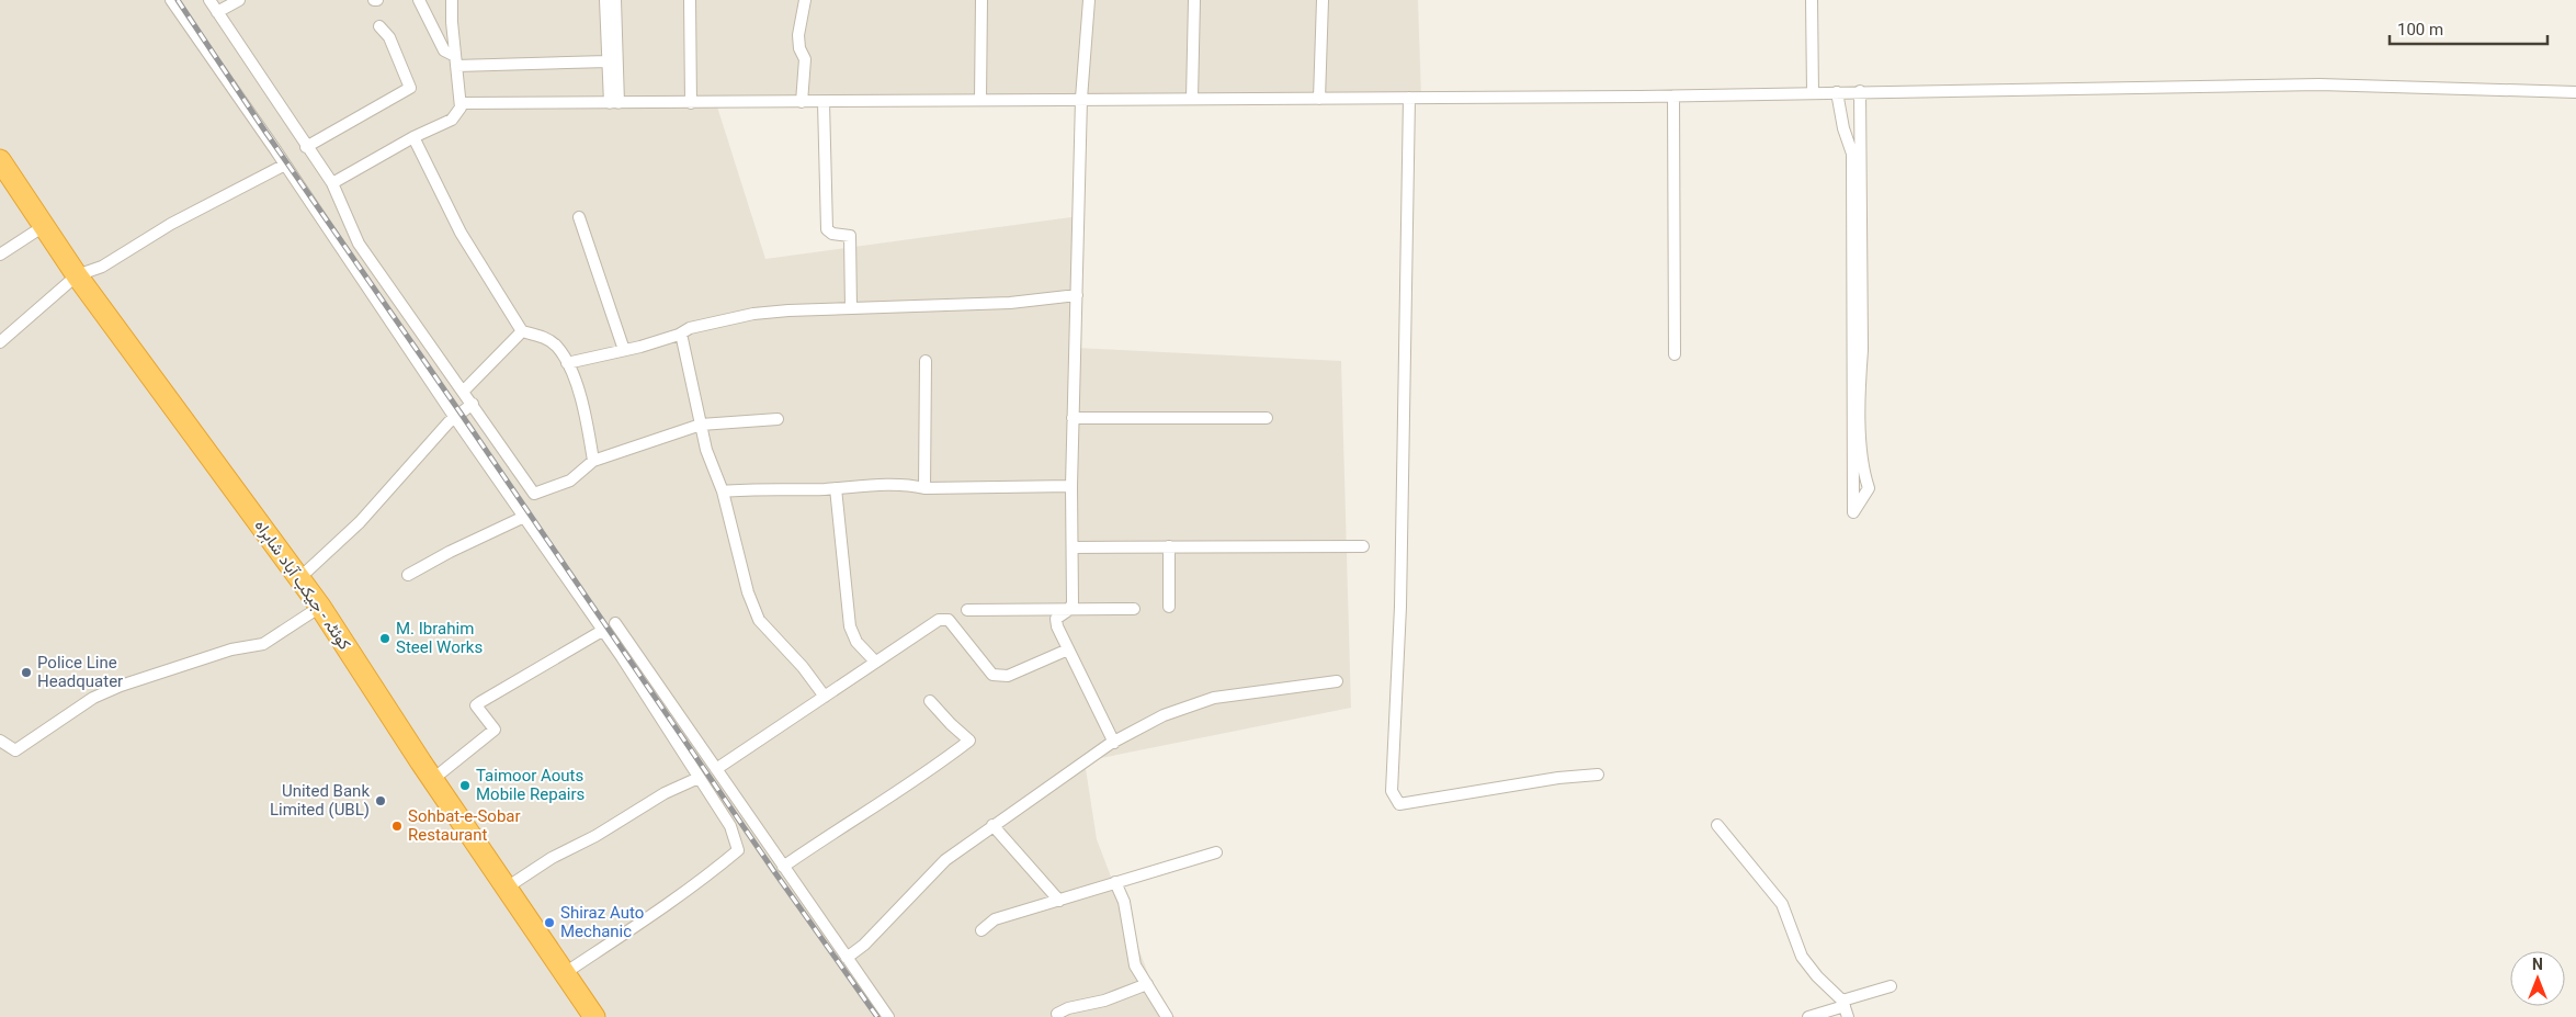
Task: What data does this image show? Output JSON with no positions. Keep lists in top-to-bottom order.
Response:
{
  "streets": {
    "highway": ["کوئٹہ - جیکب آباد شاہراہ"]
  },
  "places": [
    "M. Ibrahim Steel Works",
    "Police Line Headquater",
    "Taimoor Aouts Mobile Repairs",
    "United Bank Limited (UBL)",
    "Sohbat-e-Sobar Restaurant",
    "Shiraz Auto Mechanic"
  ],
  "scale_bar": "100 m",
  "north": "top"
}
